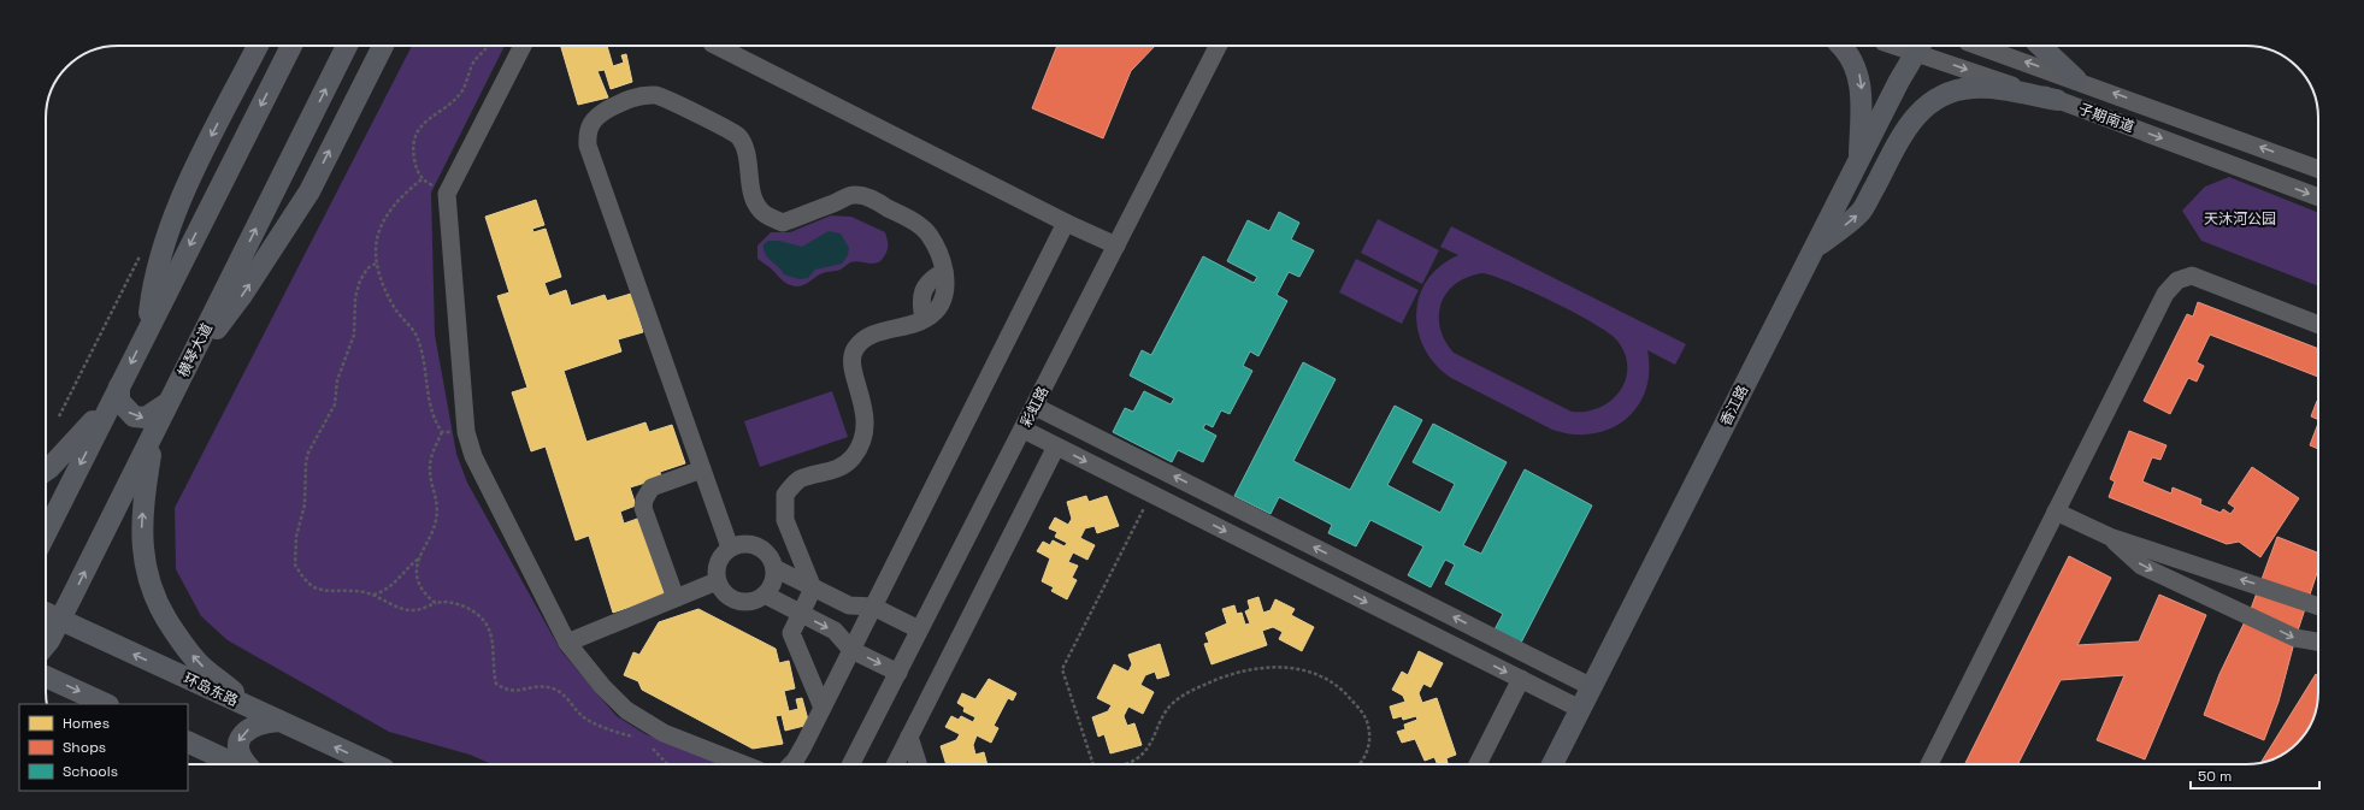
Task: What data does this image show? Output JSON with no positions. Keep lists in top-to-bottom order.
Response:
{
  "streets": {
    "main road": ["横琴大道", "香江路", "环岛东路"],
    "street": ["子期南道", "彩虹路"]
  },
  "crossings": [
    ["子期南道", "香江路"],
    ["横琴大道", "环岛东路"]
  ],
  "parks": ["天沐河公园"],
  "legend": ["Homes", "Shops", "Schools"],
  "scale_bar": "50 m"
}
